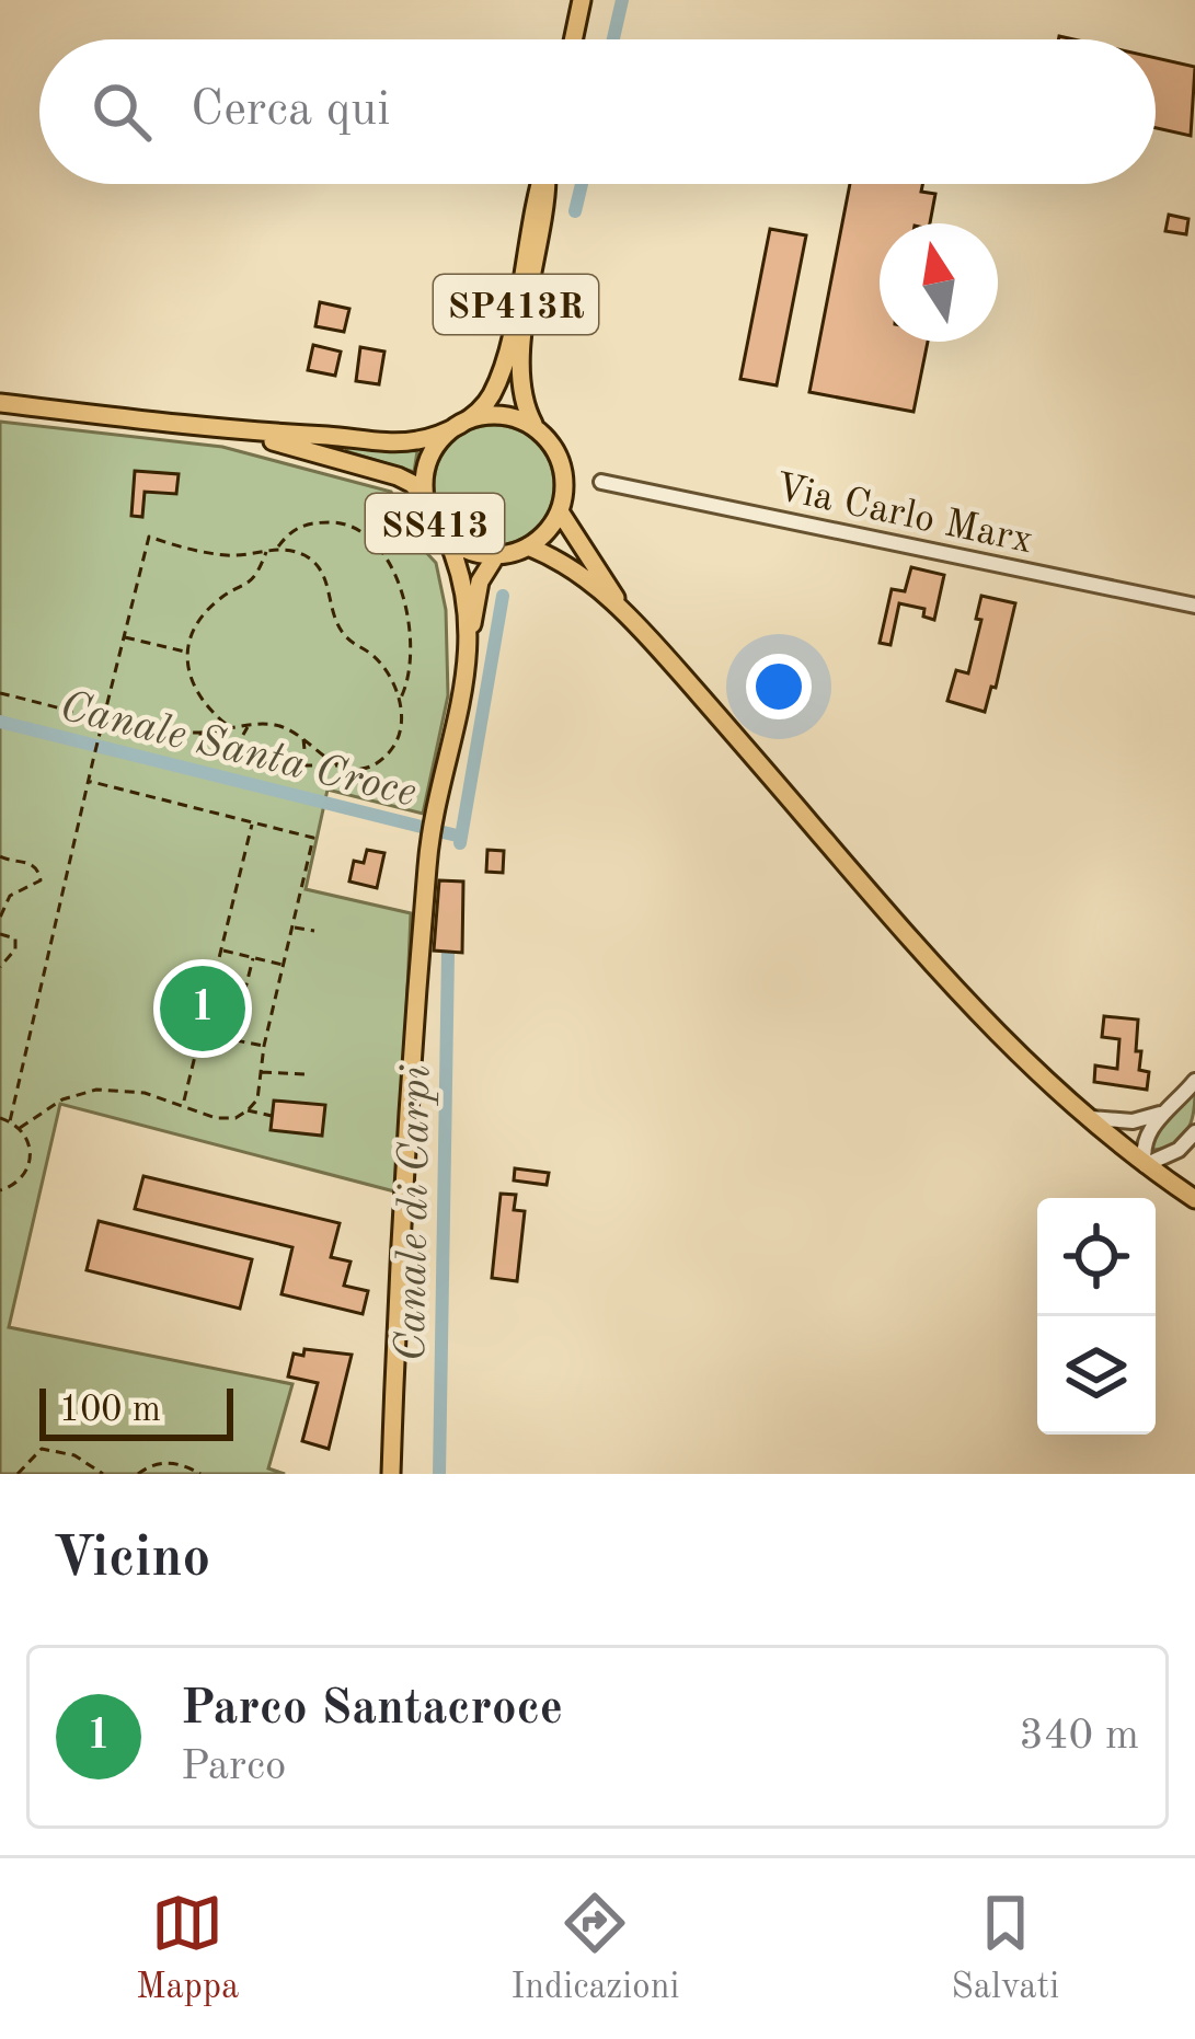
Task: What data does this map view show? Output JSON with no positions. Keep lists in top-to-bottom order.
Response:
{
  "streets": {
    "main road": ["SP413R", "SS413"],
    "street": ["Via Carlo Marx"]
  },
  "crossings": [
    ["SP413R", "SS413"]
  ],
  "water": ["Canale Santa Croce", "Canale di Carpi"],
  "scale_bar": "100 m",
  "north": "top",
  "page": {
    "search": "Cerca qui",
    "pins": "1",
    "scale": "100 m",
    "heading": "Vicino",
    "list": [
      {
        "mark": "1",
        "name": "Parco Santacroce",
        "note": "Parco",
        "value": "340 m"
      }
    ],
    "nav": ["Mappa", "Indicazioni", "Salvati"]
  }
}
